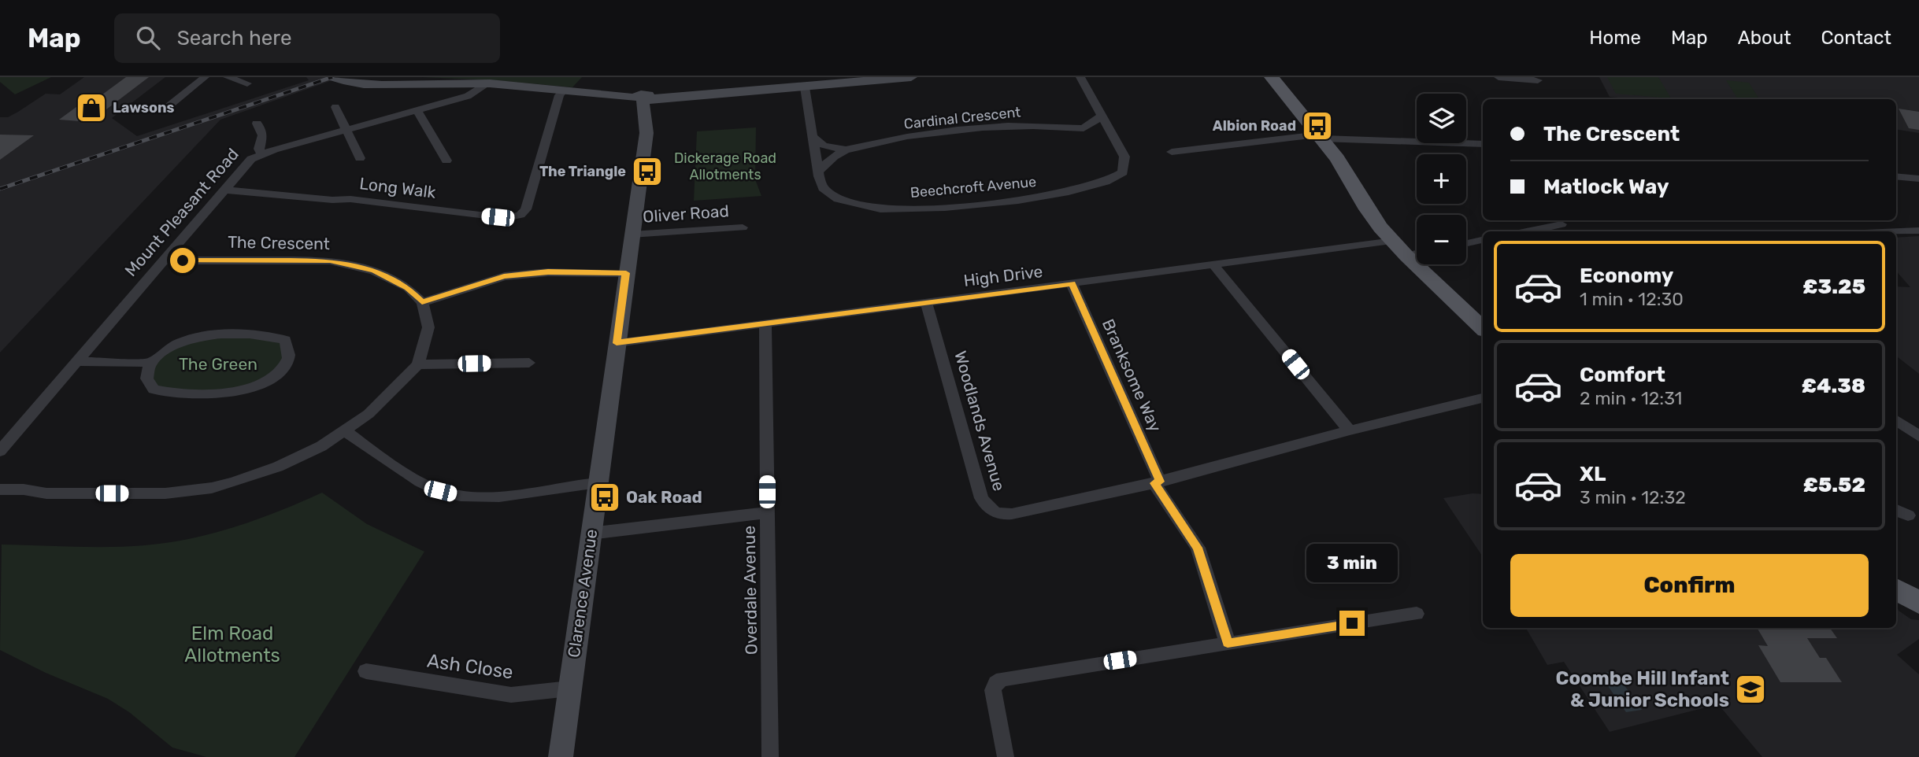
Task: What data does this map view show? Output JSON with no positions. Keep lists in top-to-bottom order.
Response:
{
  "streets": {
    "street": [
      "Cardinal Crescent",
      "Beechcroft Avenue",
      "Long Walk",
      "Mount Pleasant Road",
      "Oliver Road",
      "The Crescent",
      "High Drive",
      "Branksome Way",
      "Woodlands Avenue",
      "Overdale Avenue",
      "Clarence Avenue",
      "Ash Close"
    ]
  },
  "crossings": [
    ["Cardinal Crescent", "Beechcroft Avenue"],
    ["Long Walk", "Mount Pleasant Road"],
    ["Mount Pleasant Road", "The Crescent"],
    ["Oliver Road", "Clarence Avenue"],
    ["High Drive", "Branksome Way"],
    ["High Drive", "Woodlands Avenue"],
    ["High Drive", "Overdale Avenue"],
    ["High Drive", "Clarence Avenue"],
    ["Branksome Way", "Woodlands Avenue"],
    ["Clarence Avenue", "Ash Close"]
  ],
  "parks": ["Dickerage Road Allotments", "The Green", "Elm Road Allotments"],
  "places": {
    "shop": ["Lawsons"],
    "bus stop": ["Albion Road", "The Triangle", "Oak Road"],
    "school or university": ["Coombe Hill Infant & Junior Schools"]
  },
  "page": {
    "header": "Map",
    "search": "Search here",
    "nav": [
      "Home",
      "Map",
      "About",
      "Contact"
    ],
    "map_buttons": ["+", "−"],
    "banner": ["The Crescent", "Matlock Way"],
    "list": [
      {
        "name": "Economy",
        "note": "1 min · 12:30",
        "value": "£3.25"
      },
      {
        "name": "Comfort",
        "note": "2 min · 12:31",
        "value": "£4.38"
      },
      {
        "name": "XL",
        "note": "3 min · 12:32",
        "value": "£5.52"
      }
    ],
    "buttons": "Confirm",
    "bubble": "3 min"
  }
}
